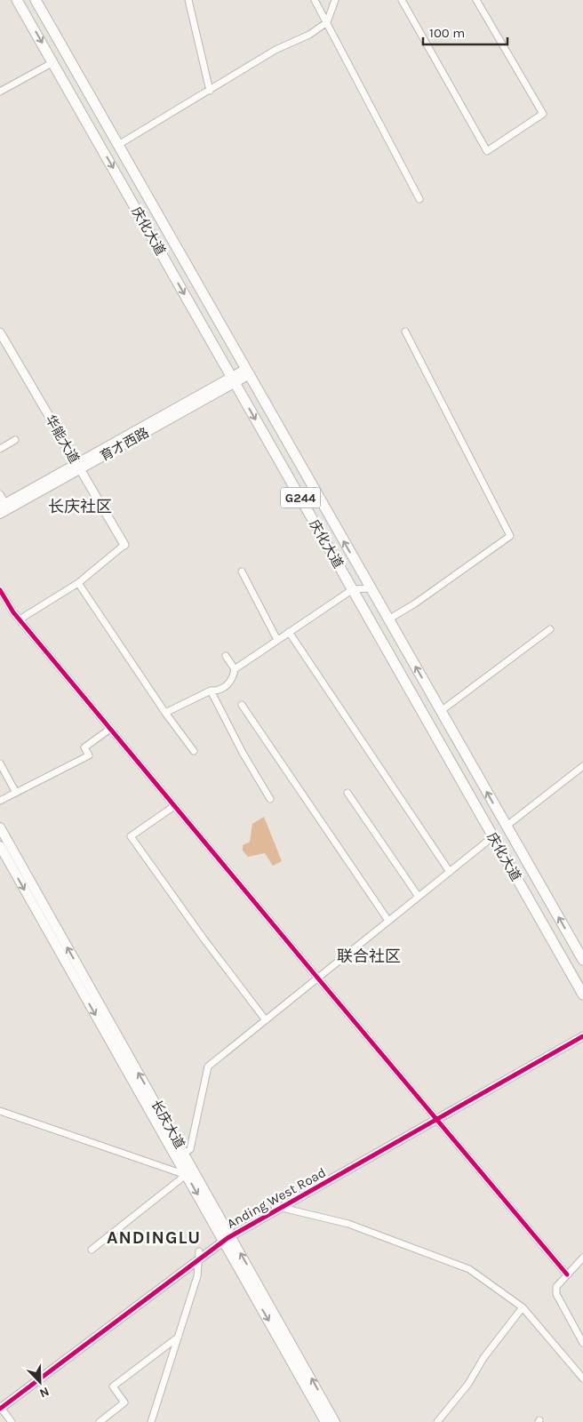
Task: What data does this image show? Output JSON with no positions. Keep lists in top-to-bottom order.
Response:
{
  "streets": {
    "highway": ["庆化大道", "G244"],
    "main road": ["育才西路", "长庆大道"],
    "street": ["华能大道", "Anding West Road"]
  },
  "crossings": [
    ["庆化大道", "育才西路"],
    ["华能大道", "育才西路"],
    ["长庆大道", "Anding West Road"]
  ],
  "districts": ["长庆社区", "联合社区", "ANDINGLU"],
  "scale_bar": "100 m",
  "north": "bottom right"
}
